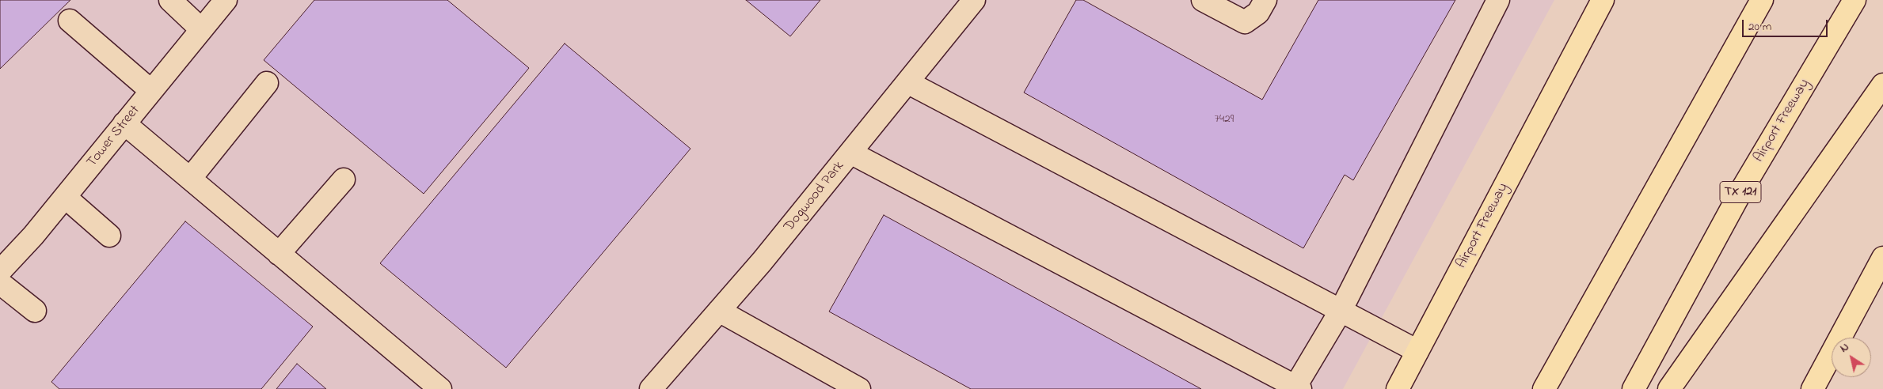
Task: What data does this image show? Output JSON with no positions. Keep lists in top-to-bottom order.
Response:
{
  "streets": {
    "main road": ["Airport Freeway", "TX 121"],
    "street": ["Tower Street", "Dogwood Park"]
  },
  "house_numbers": ["7429"],
  "scale_bar": "20 m",
  "north": "top left"
}
